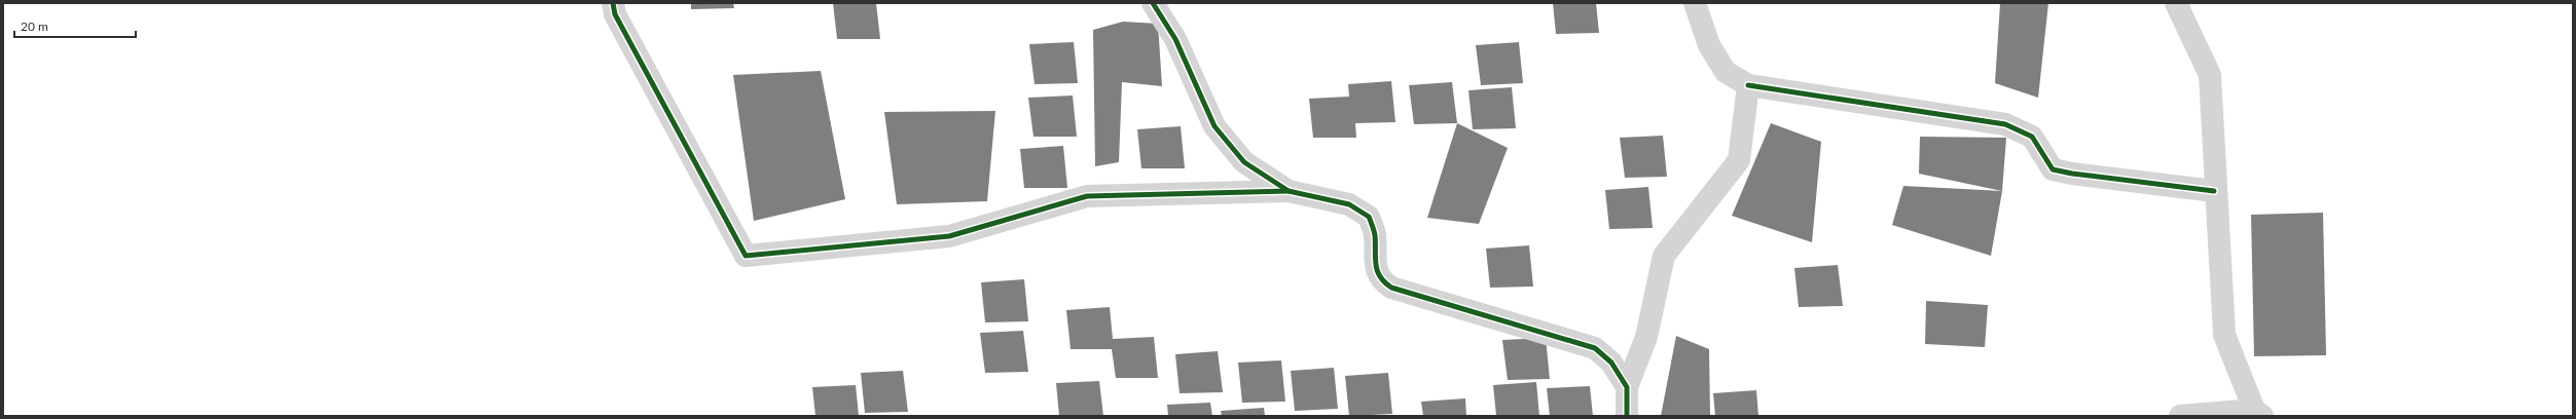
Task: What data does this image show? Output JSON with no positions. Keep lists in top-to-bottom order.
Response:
{
  "scale_bar": "20 m"
}
